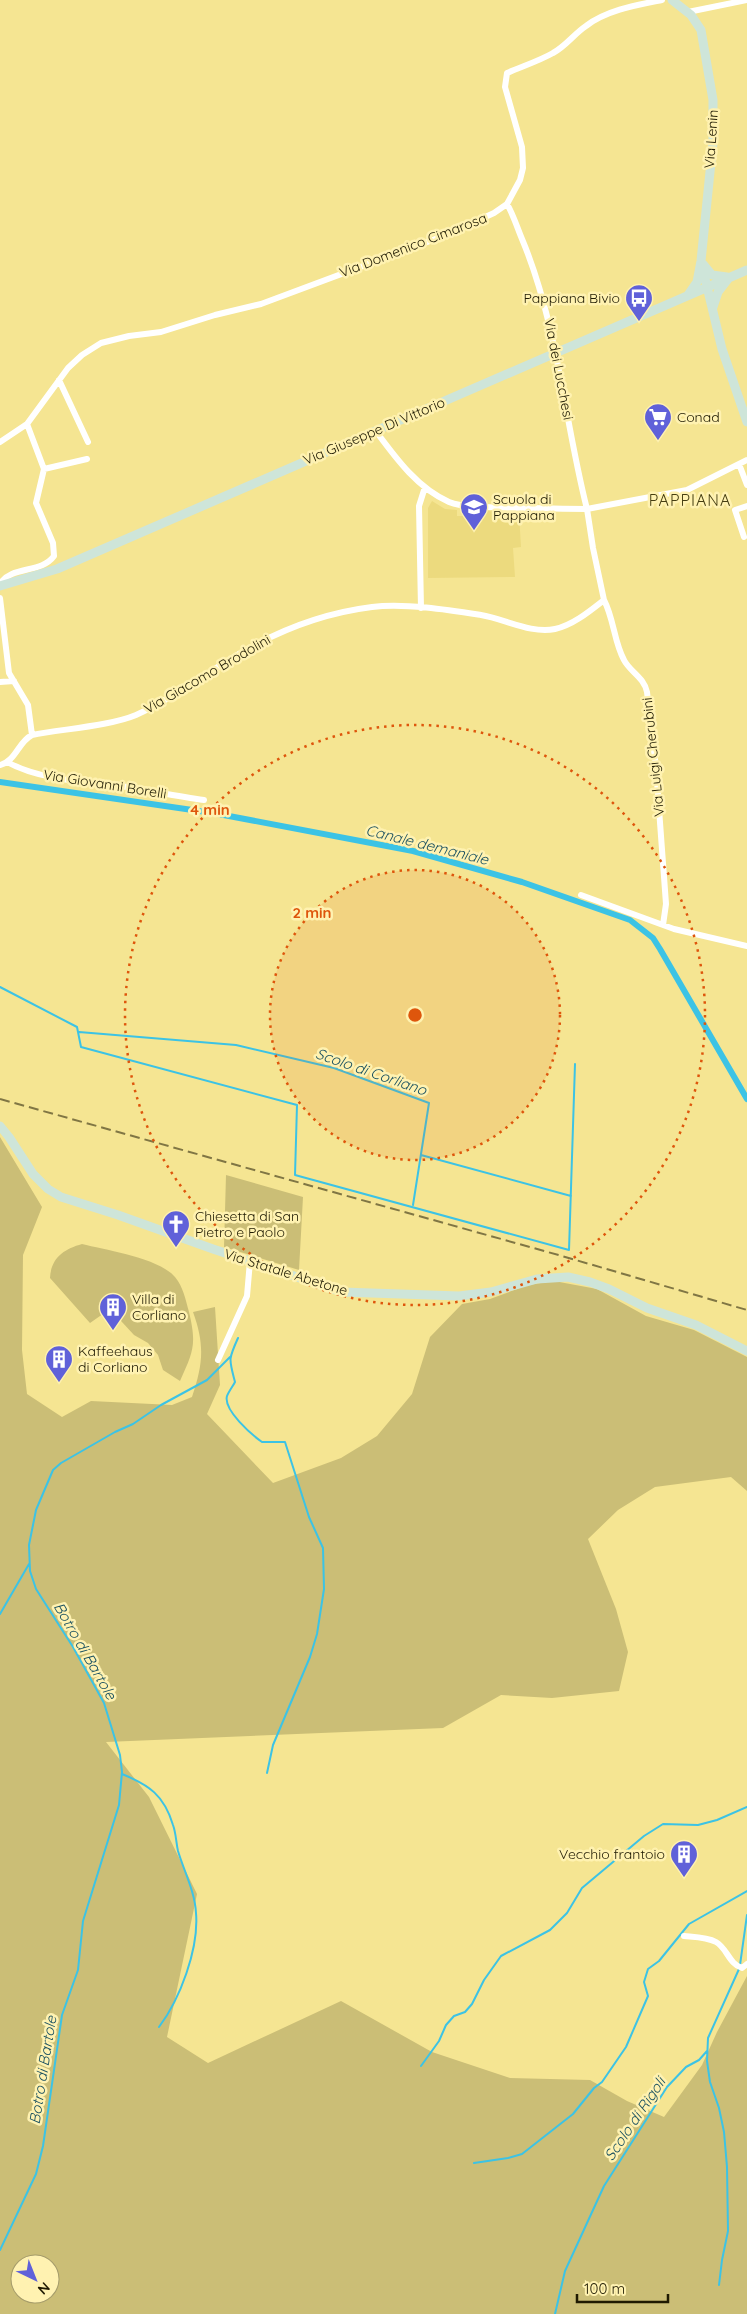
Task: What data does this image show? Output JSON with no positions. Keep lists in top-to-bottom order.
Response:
{
  "streets": {
    "main road": ["Via Lenin", "Via Giuseppe Di Vittorio", "Via Statale Abetone"],
    "street": [
      "Via Domenico Cimarosa",
      "Via dei Lucchesi",
      "Via Giacomo Brodolini",
      "Via Luigi Cherubini",
      "Via Giovanni Borelli"
    ]
  },
  "crossings": [
    ["Via Lenin", "Via Giuseppe Di Vittorio"],
    ["Via Domenico Cimarosa", "Via dei Lucchesi"],
    ["Via dei Lucchesi", "Via Giuseppe Di Vittorio"],
    ["Via Giacomo Brodolini", "Via Luigi Cherubini"]
  ],
  "districts": ["PAPPIANA"],
  "water": [
    "Canale demaniale",
    "Scolo di Corliano",
    "Botro di Bartole",
    "Scolo di Rigoli"
  ],
  "places": {
    "bus stop": ["Pappiana Bivio"],
    "supermarket": ["Conad"],
    "school or university": ["Scuola di Pappiana"],
    "church": ["Chiesetta di San Pietro e Paolo"],
    "building": ["Villa di Corliano", "Kaffeehaus di Corliano", "Vecchio frantoio"]
  },
  "scale_bar": "100 m",
  "north": "bottom right",
  "rings": ["4 min", "2 min"]
}
